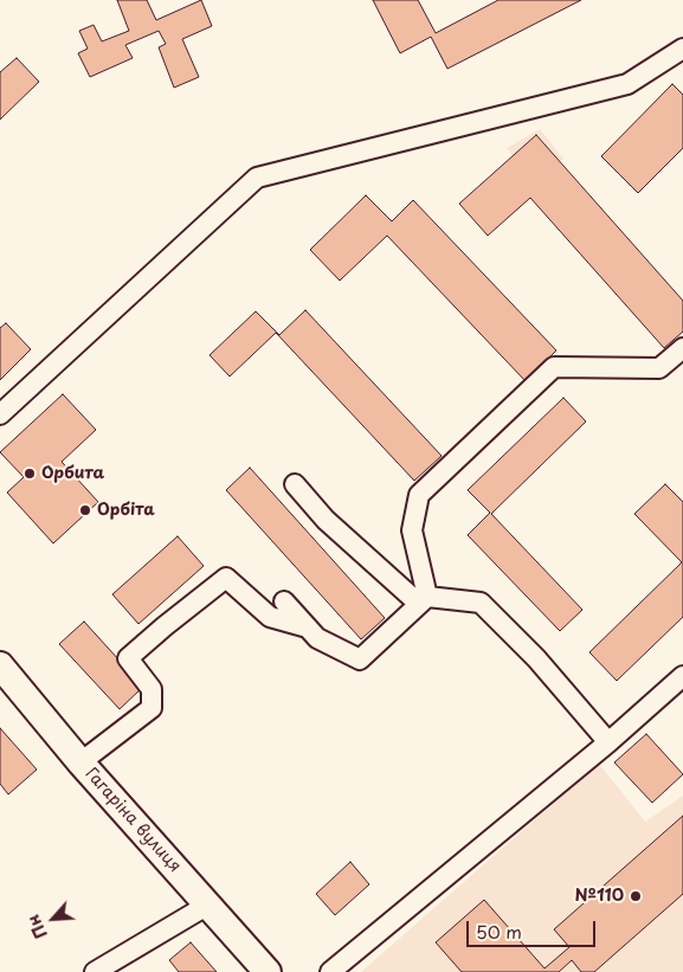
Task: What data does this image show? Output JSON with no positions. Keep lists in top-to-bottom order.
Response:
{
  "streets": {
    "main road": ["Гагаріна вулиця"]
  },
  "places": ["Орбита", "Орбіта", "№110"],
  "scale_bar": "50 m",
  "north": "bottom left"
}
